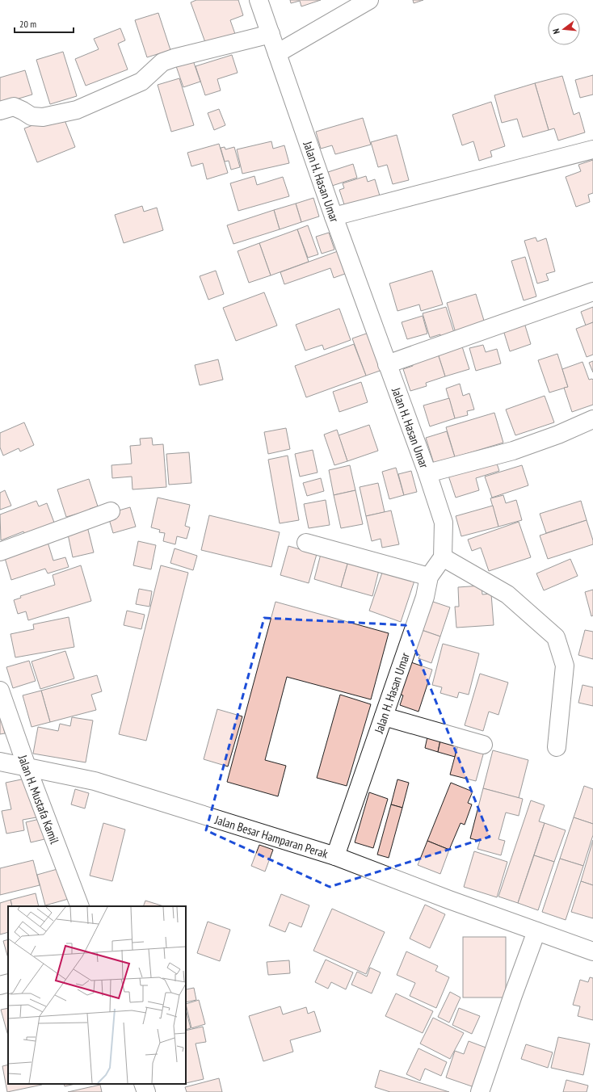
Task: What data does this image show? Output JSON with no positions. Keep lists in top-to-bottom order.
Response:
{
  "streets": {
    "street": ["Jalan H. Hasan Umar", "Jalan H. Mustafa Kamil", "Jalan Besar Hamparan Perak"]
  },
  "crossings": [
    ["Jalan H. Hasan Umar", "Jalan Besar Hamparan Perak"],
    ["Jalan H. Mustafa Kamil", "Jalan Besar Hamparan Perak"]
  ],
  "scale_bar": "20 m",
  "north": "left"
}
